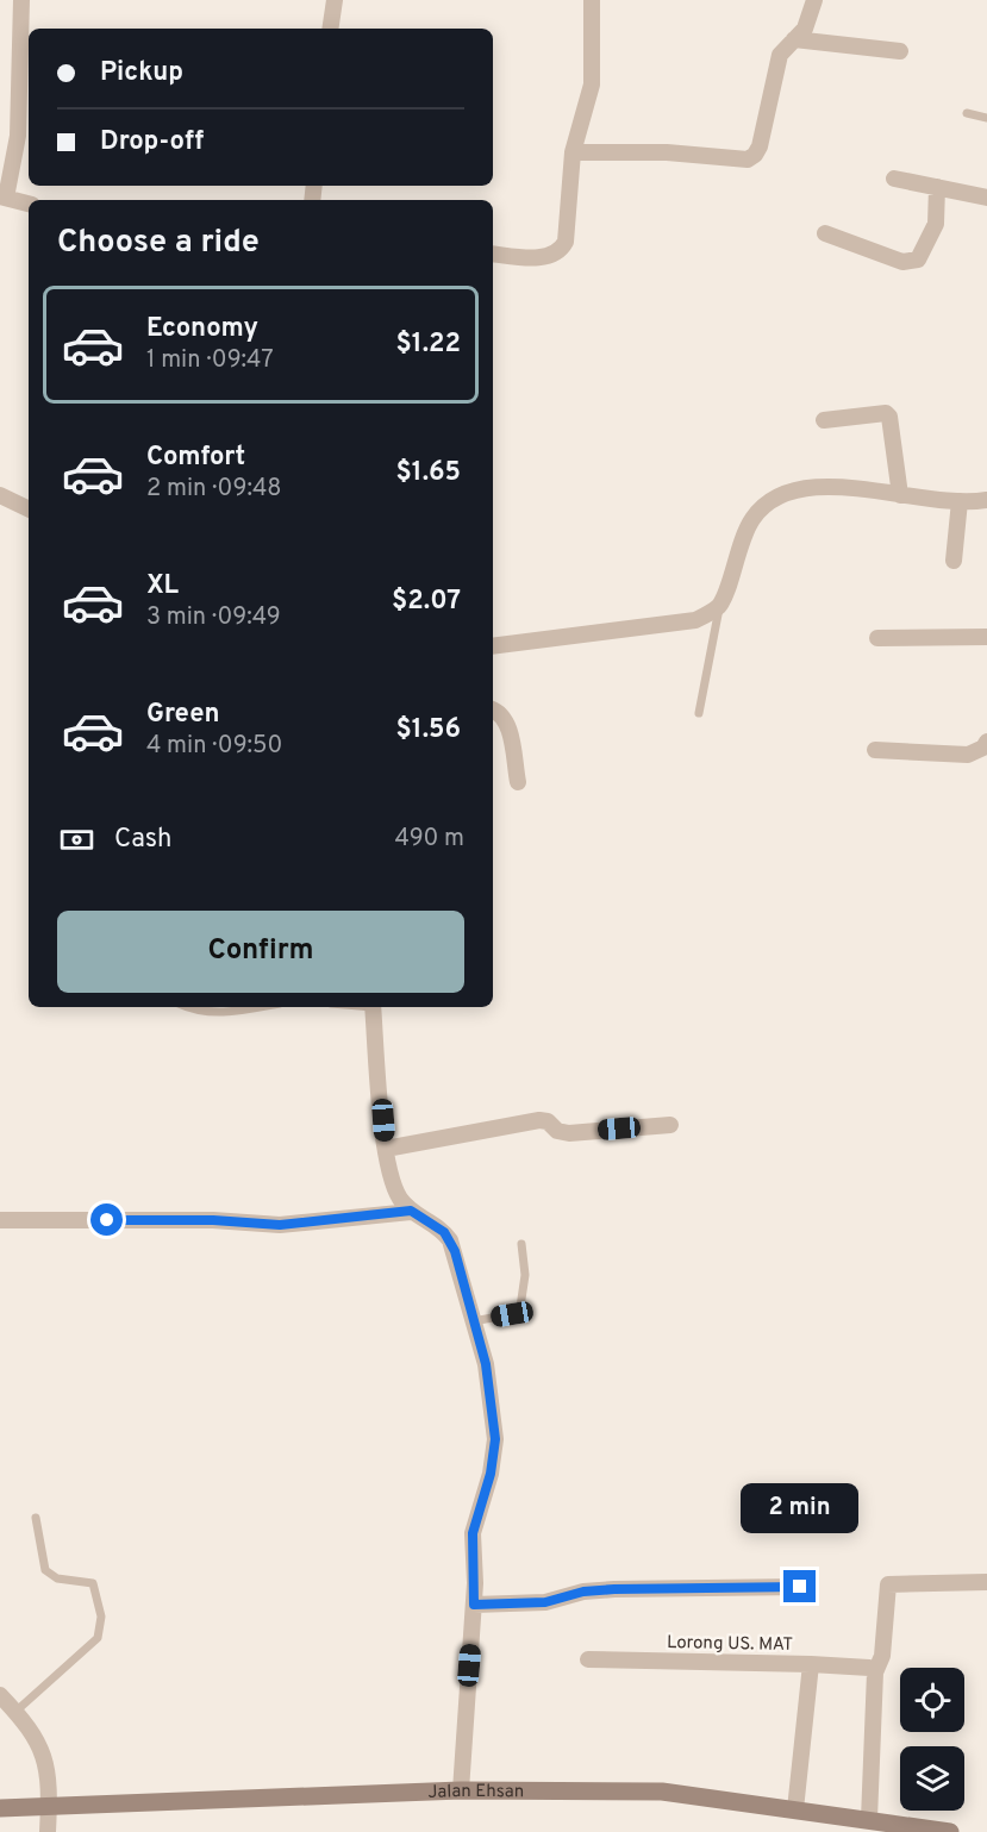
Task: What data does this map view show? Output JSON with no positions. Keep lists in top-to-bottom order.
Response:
{
  "streets": {
    "main road": ["Jalan Ehsan"],
    "street": ["Lorong US. MAT"]
  },
  "crossings": [
    ["Lorong US. MAT", "Jalan Ehsan"]
  ],
  "page": {
    "banner": ["Pickup", "Drop-off"],
    "heading": "Choose a ride",
    "list": [
      {
        "name": "Economy",
        "note": "1 min · 09:47",
        "value": "$1.22"
      },
      {
        "name": "Comfort",
        "note": "2 min · 09:48",
        "value": "$1.65"
      },
      {
        "name": "XL",
        "note": "3 min · 09:49",
        "value": "$2.07"
      },
      {
        "name": "Green",
        "note": "4 min · 09:50",
        "value": "$1.56"
      }
    ],
    "pay": ["Cash", "490 m"],
    "buttons": "Confirm",
    "bubble": "2 min"
  }
}
